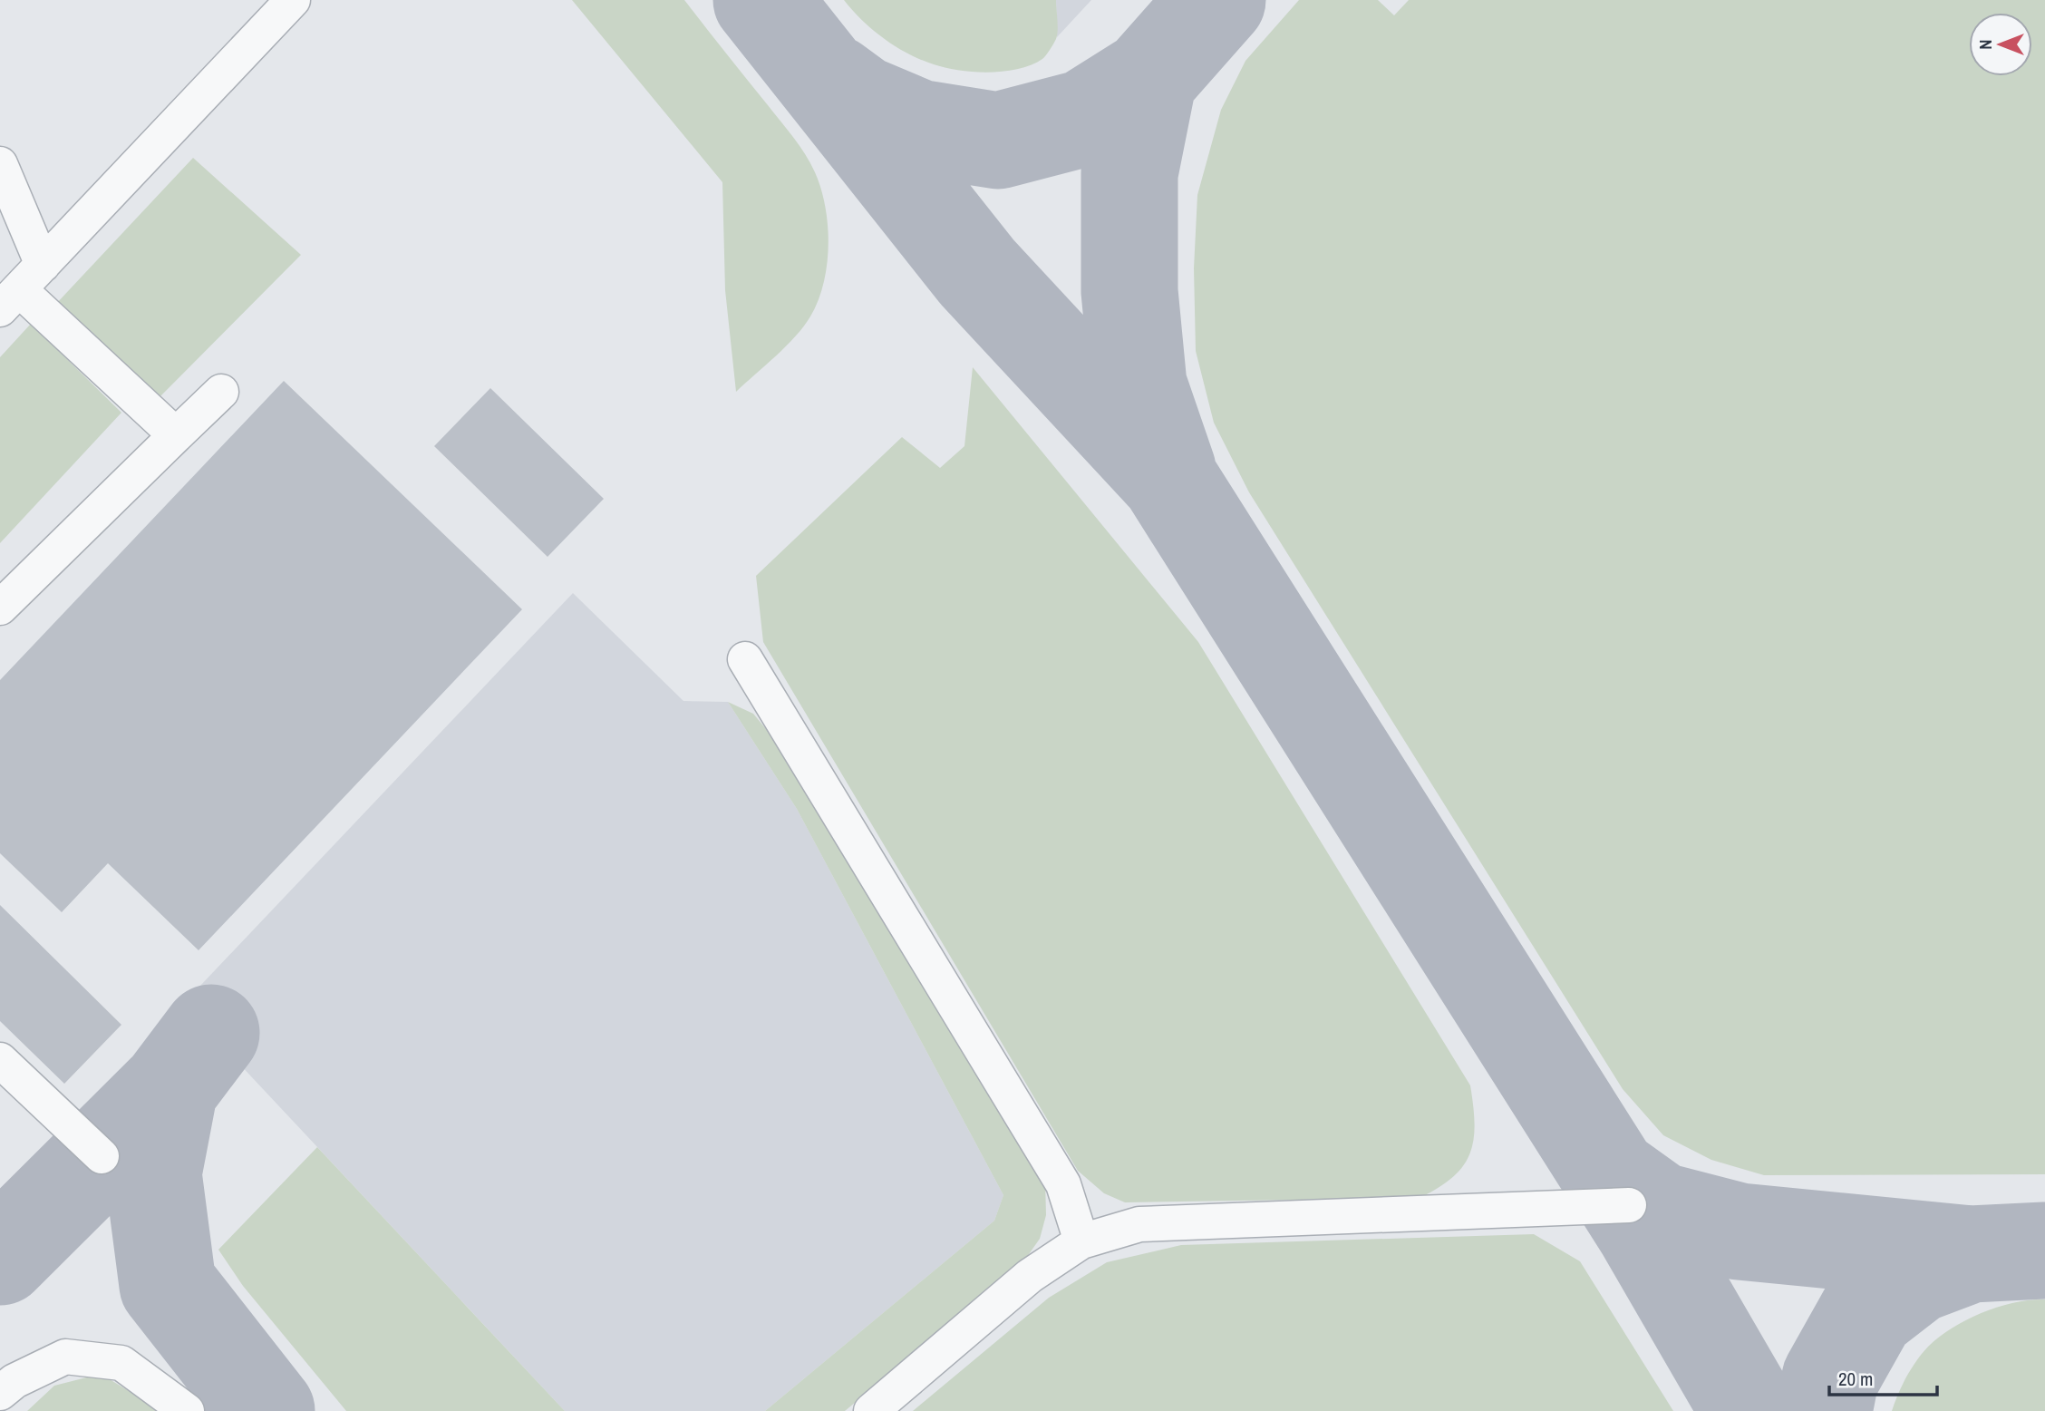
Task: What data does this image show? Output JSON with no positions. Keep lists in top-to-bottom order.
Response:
{
  "scale_bar": "20 m",
  "north": "left"
}
